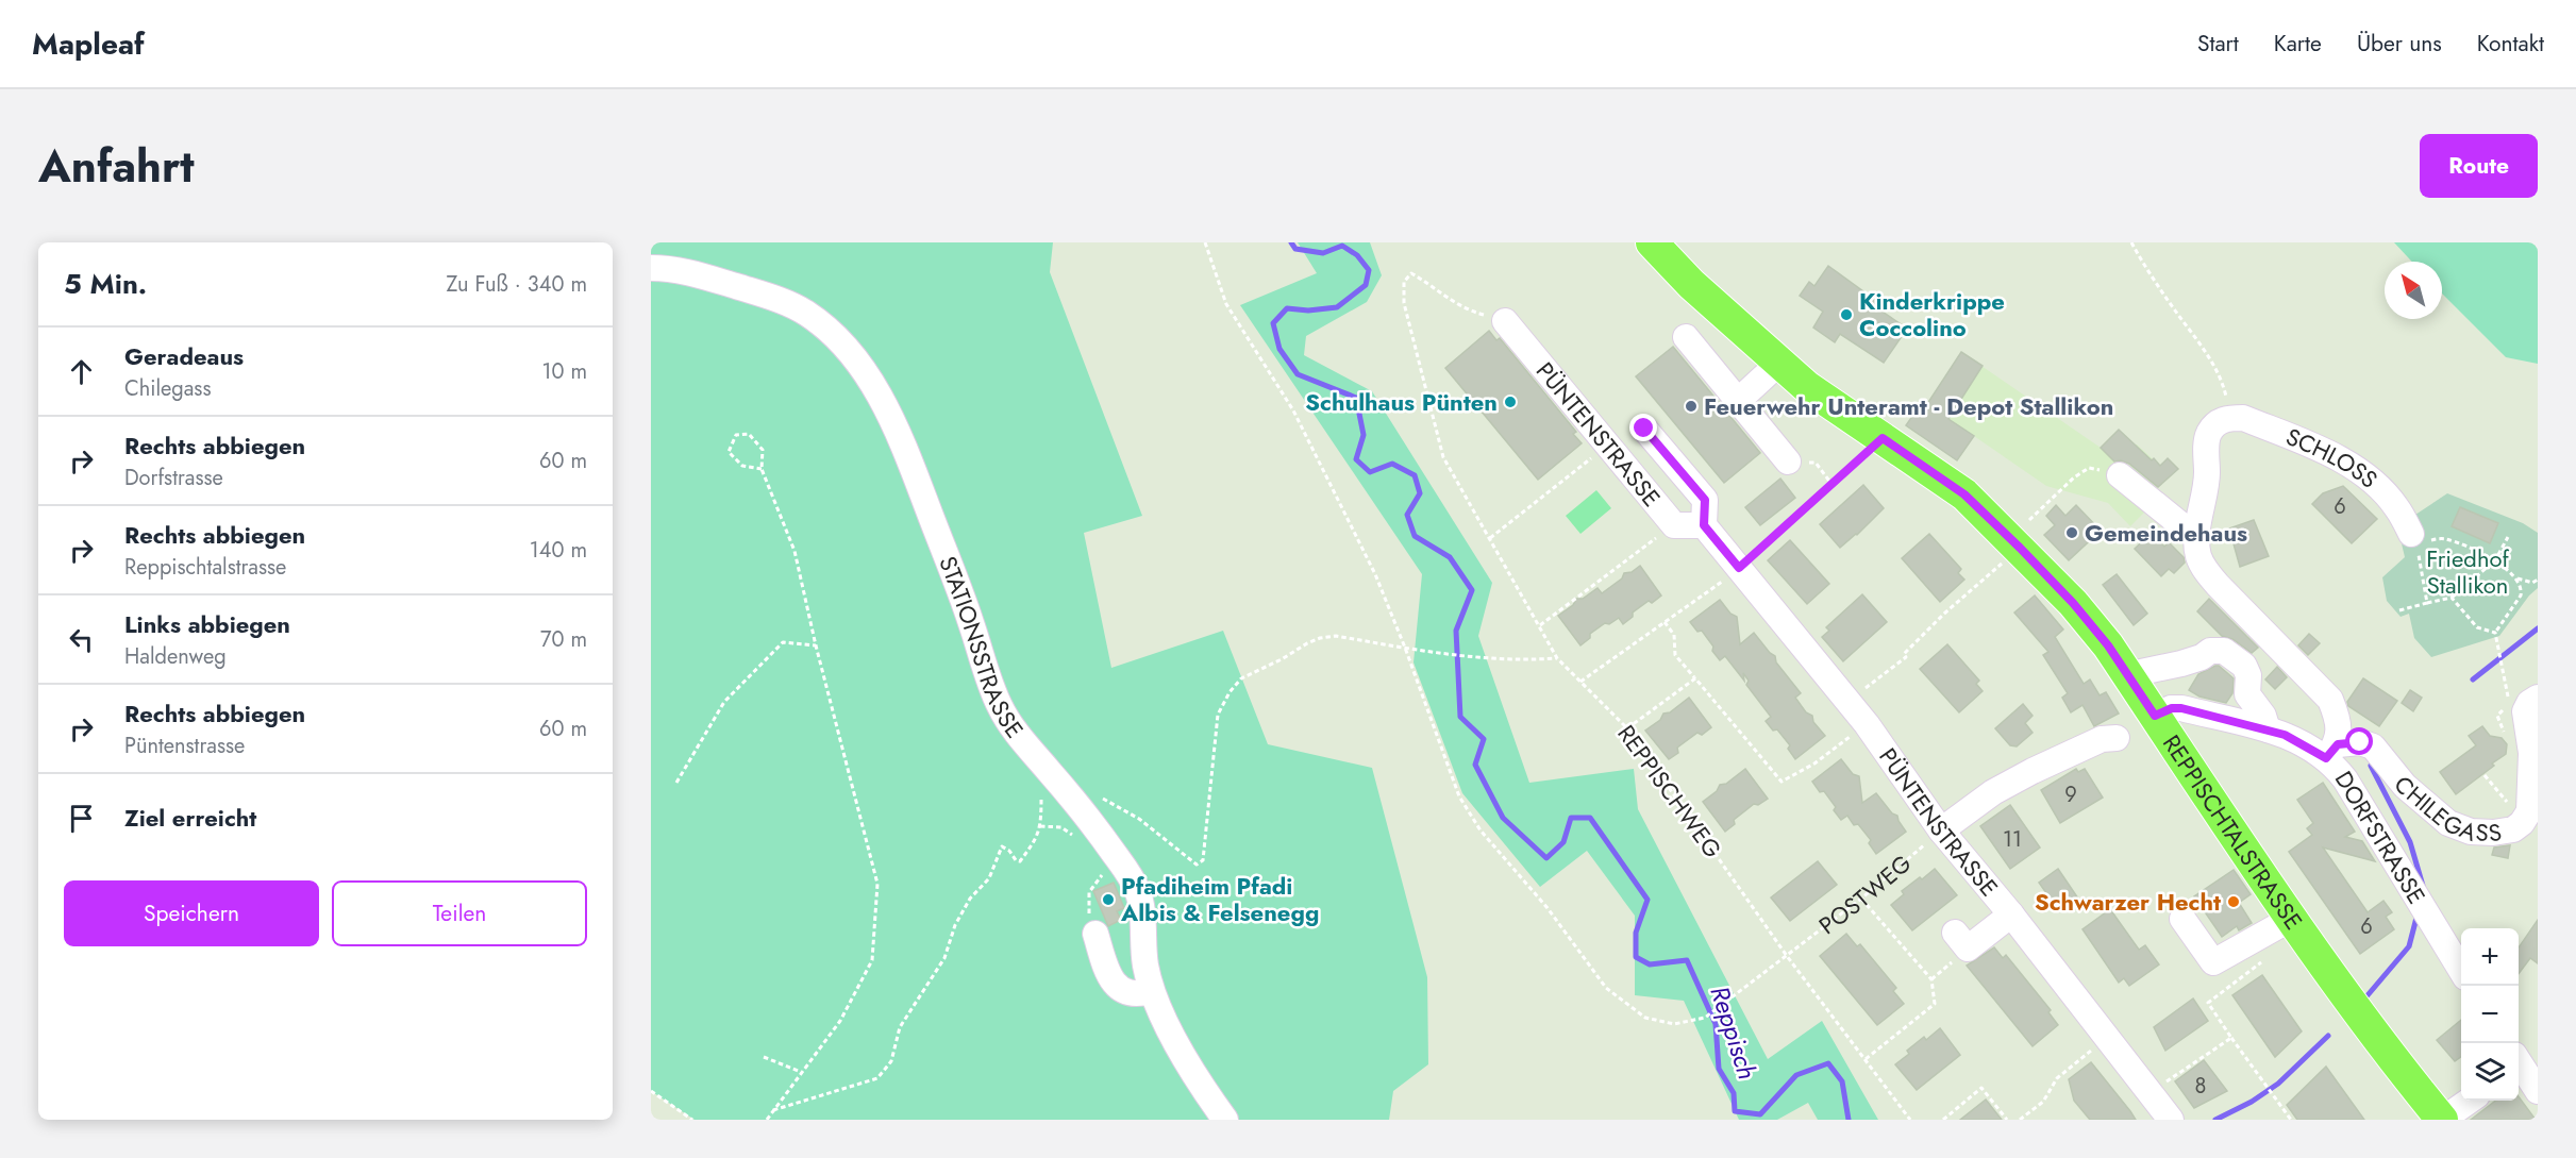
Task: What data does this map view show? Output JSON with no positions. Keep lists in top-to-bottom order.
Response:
{
  "streets": {
    "main road": ["REPPISCHTALSTRASSE"],
    "street": [
      "PÜNTENSTRASSE",
      "SCHLOSS",
      "STATIONSSTRASSE",
      "CHILEGASS",
      "DORFSTRASSE"
    ],
    "path": ["REPPISCHWEG", "POSTWEG"]
  },
  "crossings": [
    ["PÜNTENSTRASSE", "REPPISCHWEG"],
    ["PÜNTENSTRASSE", "POSTWEG"],
    ["REPPISCHWEG", "POSTWEG"],
    ["CHILEGASS", "DORFSTRASSE"],
    ["REPPISCHTALSTRASSE", "DORFSTRASSE"]
  ],
  "water": ["Reppisch"],
  "parks": ["Friedhof Stallikon"],
  "places": [
    "Kinderkrippe Coccolino",
    "Schulhaus Pünten",
    "Feuerwehr Unteramt - Depot Stallikon",
    "Gemeindehaus",
    "Pfadiheim Pfadi Albis & Felsenegg",
    "Schwarzer Hecht"
  ],
  "house_numbers": [
    "6",
    "9",
    "11",
    "6",
    "8"
  ],
  "north": "top left",
  "page": {
    "header": "Mapleaf",
    "nav": [
      "Start",
      "Karte",
      "Über uns",
      "Kontakt"
    ],
    "title": "Anfahrt",
    "buttons": [
      "Route",
      ["Speichern", "Teilen"]
    ],
    "heading": ["5 Min.", "Zu Fuß · 340 m"],
    "list": [
      ["Geradeaus", "Chilegass", "10 m"],
      ["Rechts abbiegen", "Dorfstrasse", "60 m"],
      ["Rechts abbiegen", "Reppischtalstrasse", "140 m"],
      ["Links abbiegen", "Haldenweg", "70 m"],
      ["Rechts abbiegen", "Püntenstrasse", "60 m"],
      "Ziel erreicht"
    ],
    "map_buttons": ["+", "−"]
  }
}
